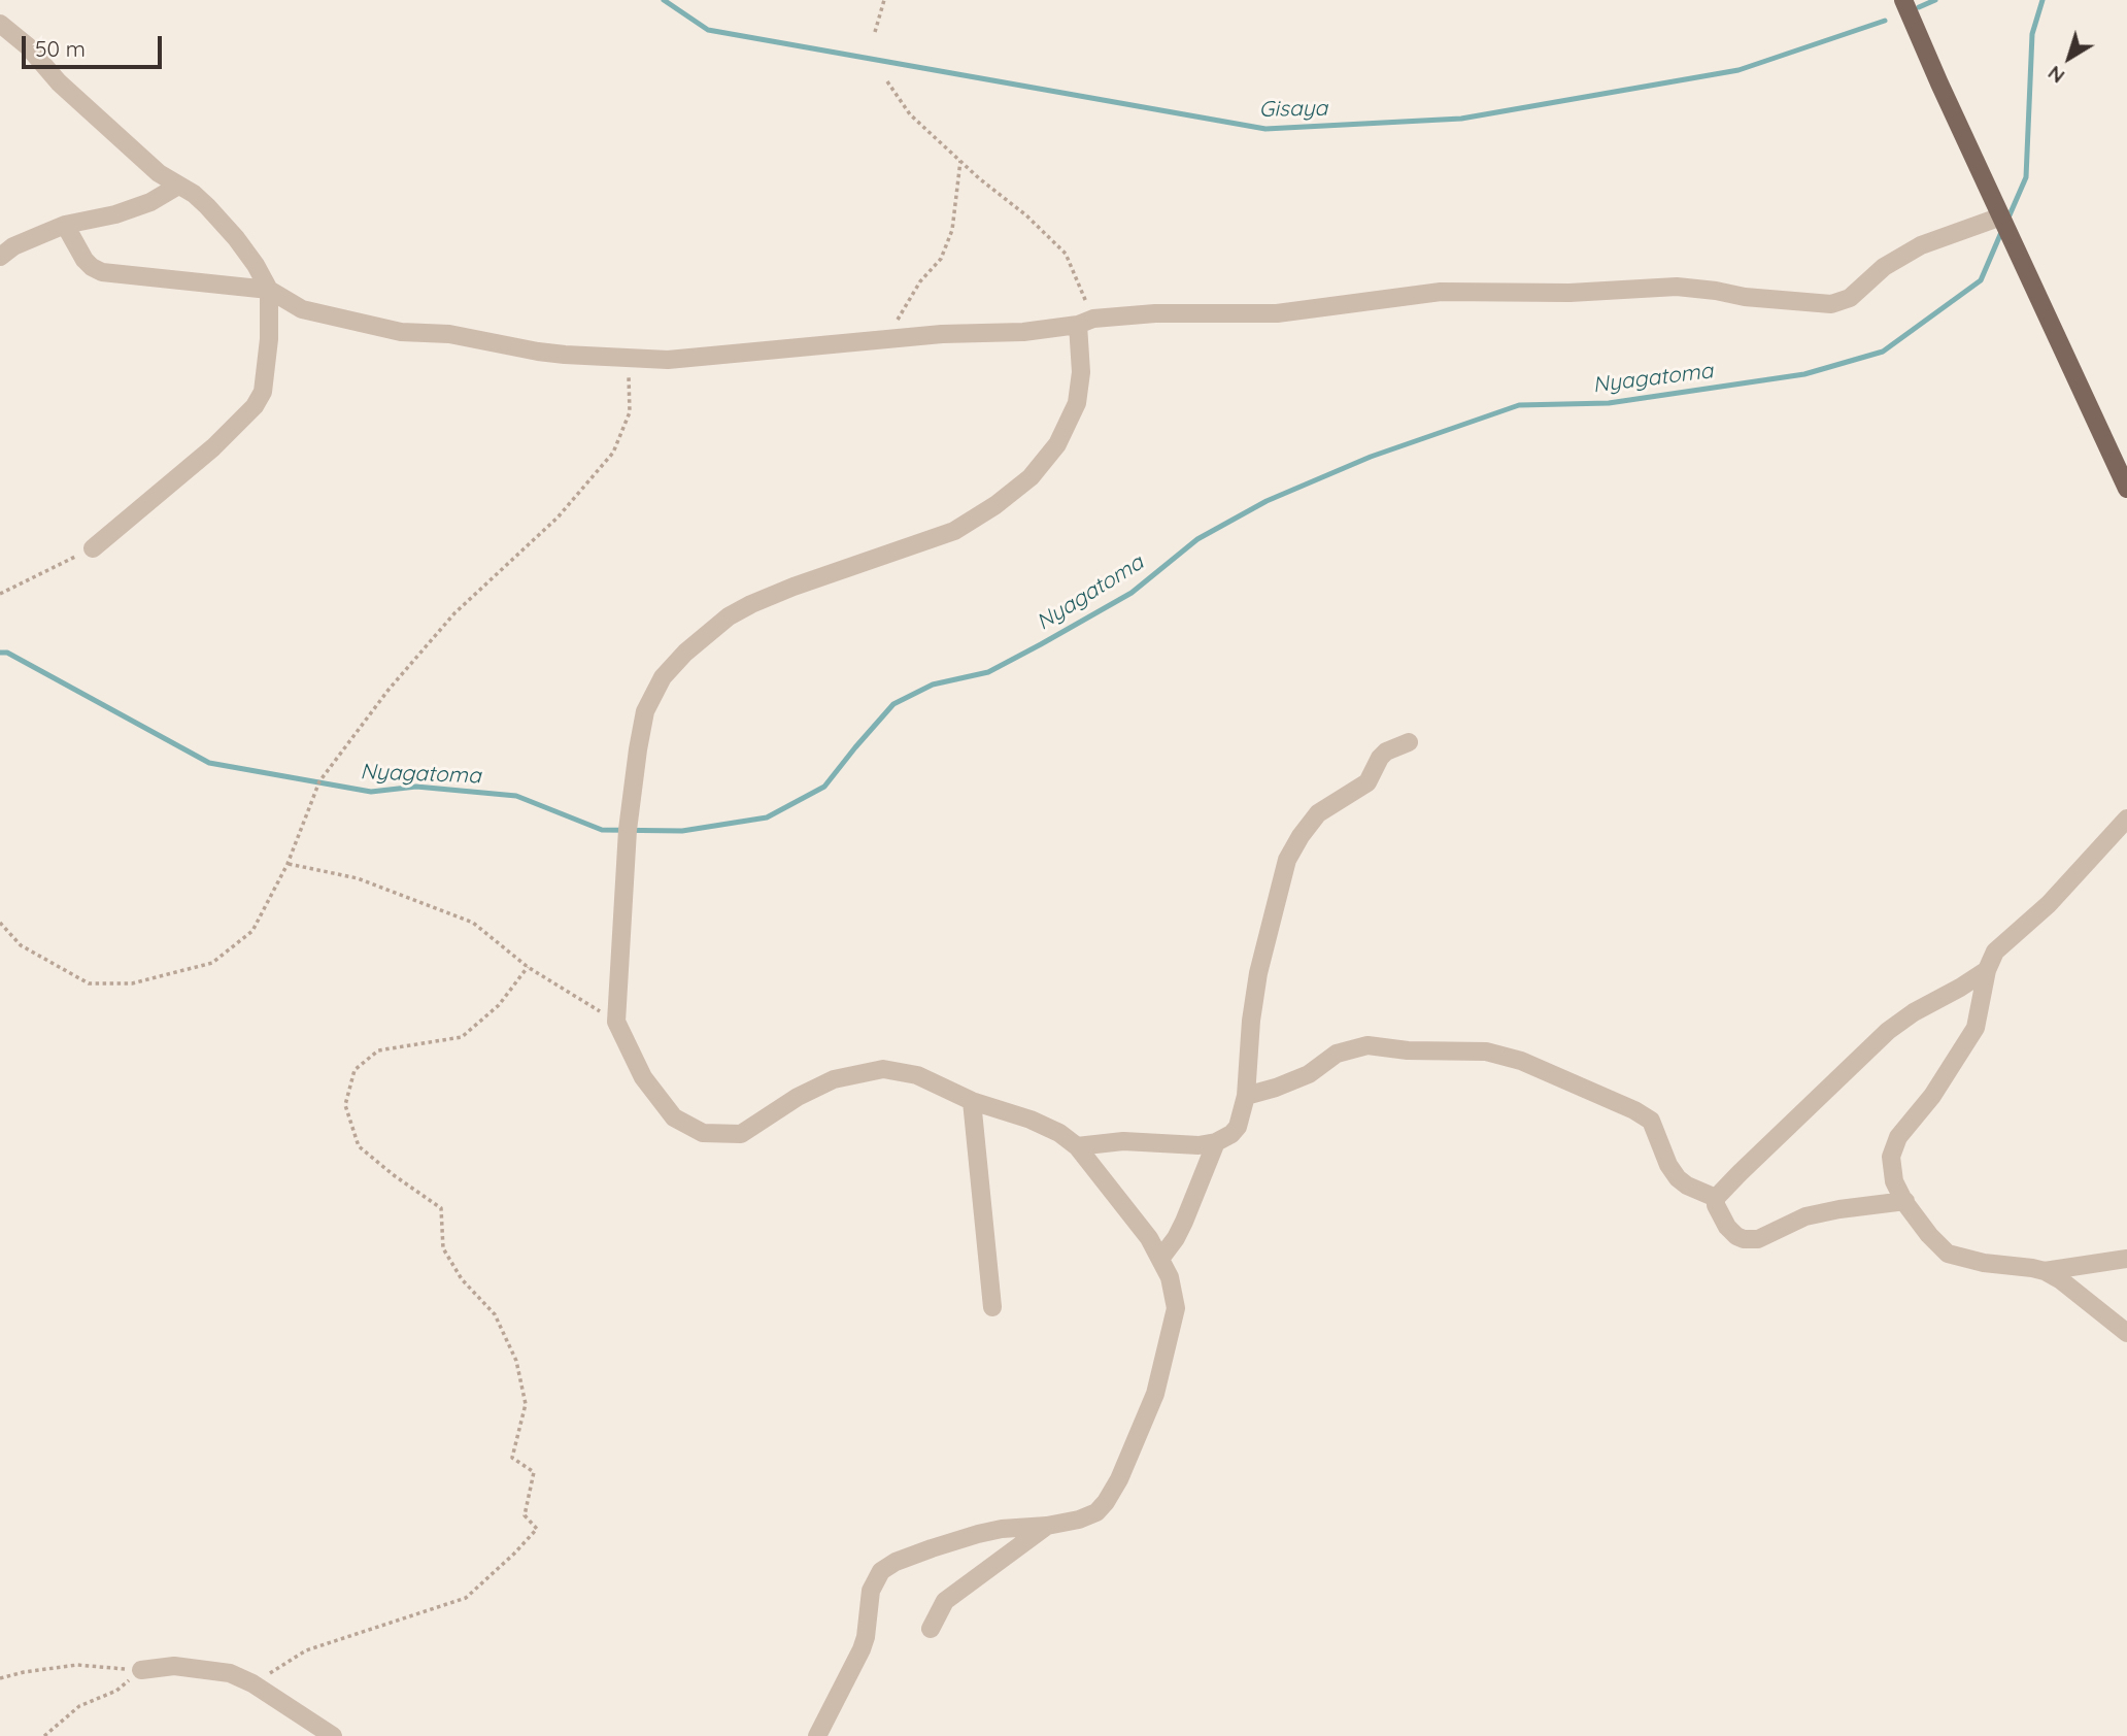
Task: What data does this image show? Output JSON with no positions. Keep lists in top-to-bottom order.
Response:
{
  "water": ["Gisaya", "Nyagatoma"],
  "scale_bar": "50 m",
  "north": "bottom left"
}
